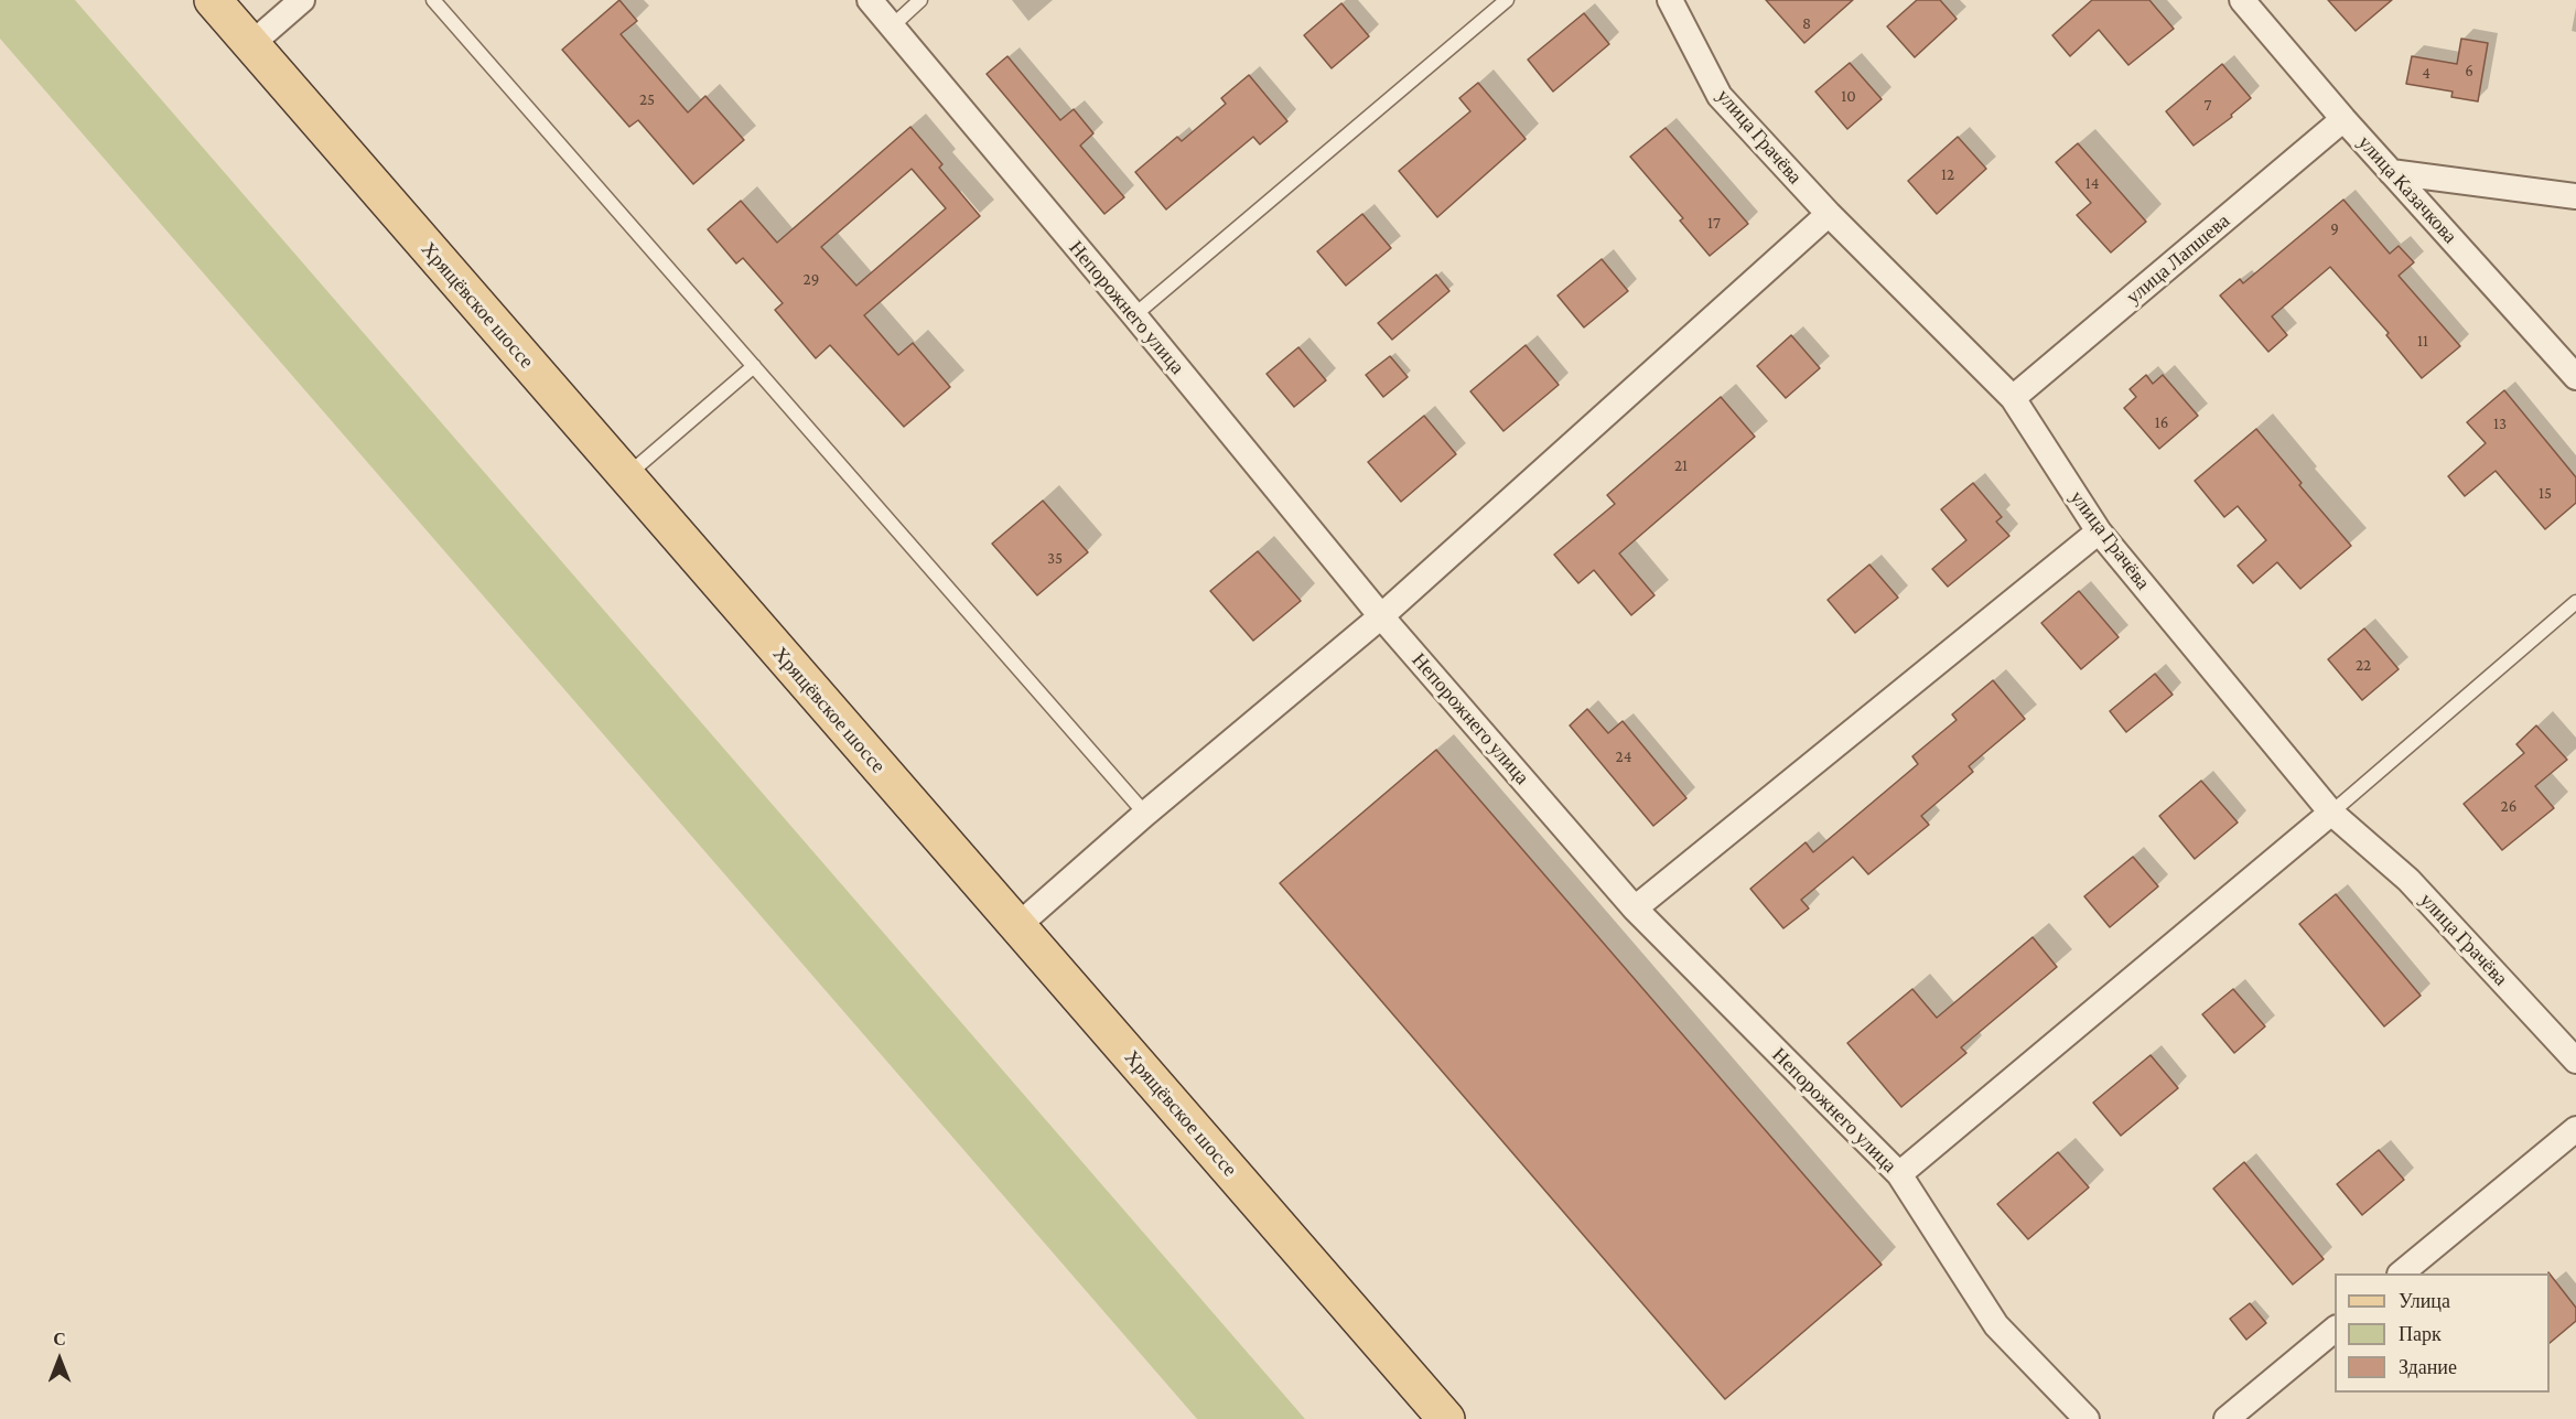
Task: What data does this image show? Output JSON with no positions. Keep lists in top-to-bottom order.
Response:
{
  "streets": {
    "main road": ["Хрящёвское шоссе"],
    "street": [
      "улица Грачёва",
      "улица Казачкова",
      "улица Лапшева",
      "Непорожнего улица"
    ]
  },
  "crossings": [
    ["улица Грачёва", "улица Лапшева"],
    ["улица Казачкова", "улица Лапшева"]
  ],
  "house_numbers": [
    "8",
    "6",
    "4",
    "10",
    "25",
    "7",
    "12",
    "14",
    "17",
    "9",
    "29",
    "11",
    "16",
    "13",
    "21",
    "15",
    "35",
    "22",
    "24",
    "26"
  ],
  "legend": ["Улица", "Парк", "Здание"],
  "north": "top"
}
